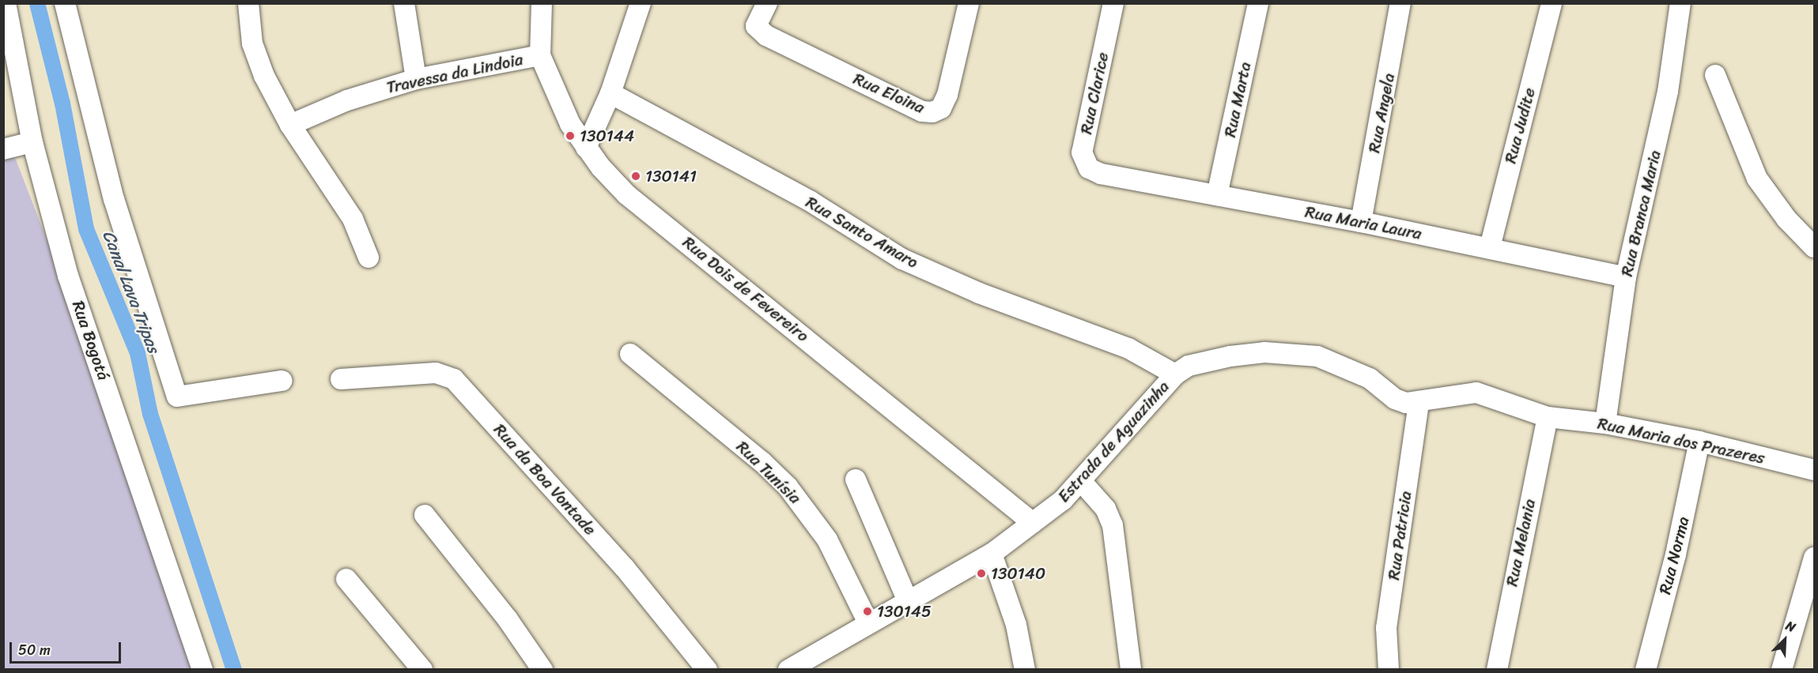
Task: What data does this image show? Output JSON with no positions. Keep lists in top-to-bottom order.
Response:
{
  "streets": {
    "street": [
      "Travessa da Lindoia",
      "Rua Eloina",
      "Rua Clarice",
      "Rua Marta",
      "Rua Angela",
      "Rua Judite",
      "Rua Branca Maria",
      "Rua Maria Laura",
      "Rua Santo Amaro",
      "Rua Dois de Fevereiro",
      "Rua Bogotá",
      "Rua Maria dos Prazeres",
      "Estrada de Aguazinha",
      "Rua Tunísia",
      "Rua da Boa Vontade",
      "Rua Patricia",
      "Rua Melania",
      "Rua Norma"
    ]
  },
  "crossings": [
    ["Travessa da Lindoia", "Rua Dois de Fevereiro"],
    ["Rua Clarice", "Rua Maria Laura"],
    ["Rua Marta", "Rua Maria Laura"],
    ["Rua Angela", "Rua Maria Laura"],
    ["Rua Judite", "Rua Maria Laura"],
    ["Rua Branca Maria", "Rua Maria Laura"],
    ["Rua Branca Maria", "Rua Maria dos Prazeres"],
    ["Rua Santo Amaro", "Estrada de Aguazinha"],
    ["Rua Dois de Fevereiro", "Estrada de Aguazinha"],
    ["Rua Maria dos Prazeres", "Estrada de Aguazinha"],
    ["Rua Maria dos Prazeres", "Rua Melania"],
    ["Rua Maria dos Prazeres", "Rua Norma"],
    ["Estrada de Aguazinha", "Rua Tunísia"],
    ["Estrada de Aguazinha", "Rua Patricia"],
    ["Estrada de Aguazinha", "Rua Melania"]
  ],
  "water": ["Canal Lava Tripas"],
  "places": [
    "130144",
    "130141",
    "130140",
    "130145"
  ],
  "scale_bar": "50 m",
  "north": "top right"
}
